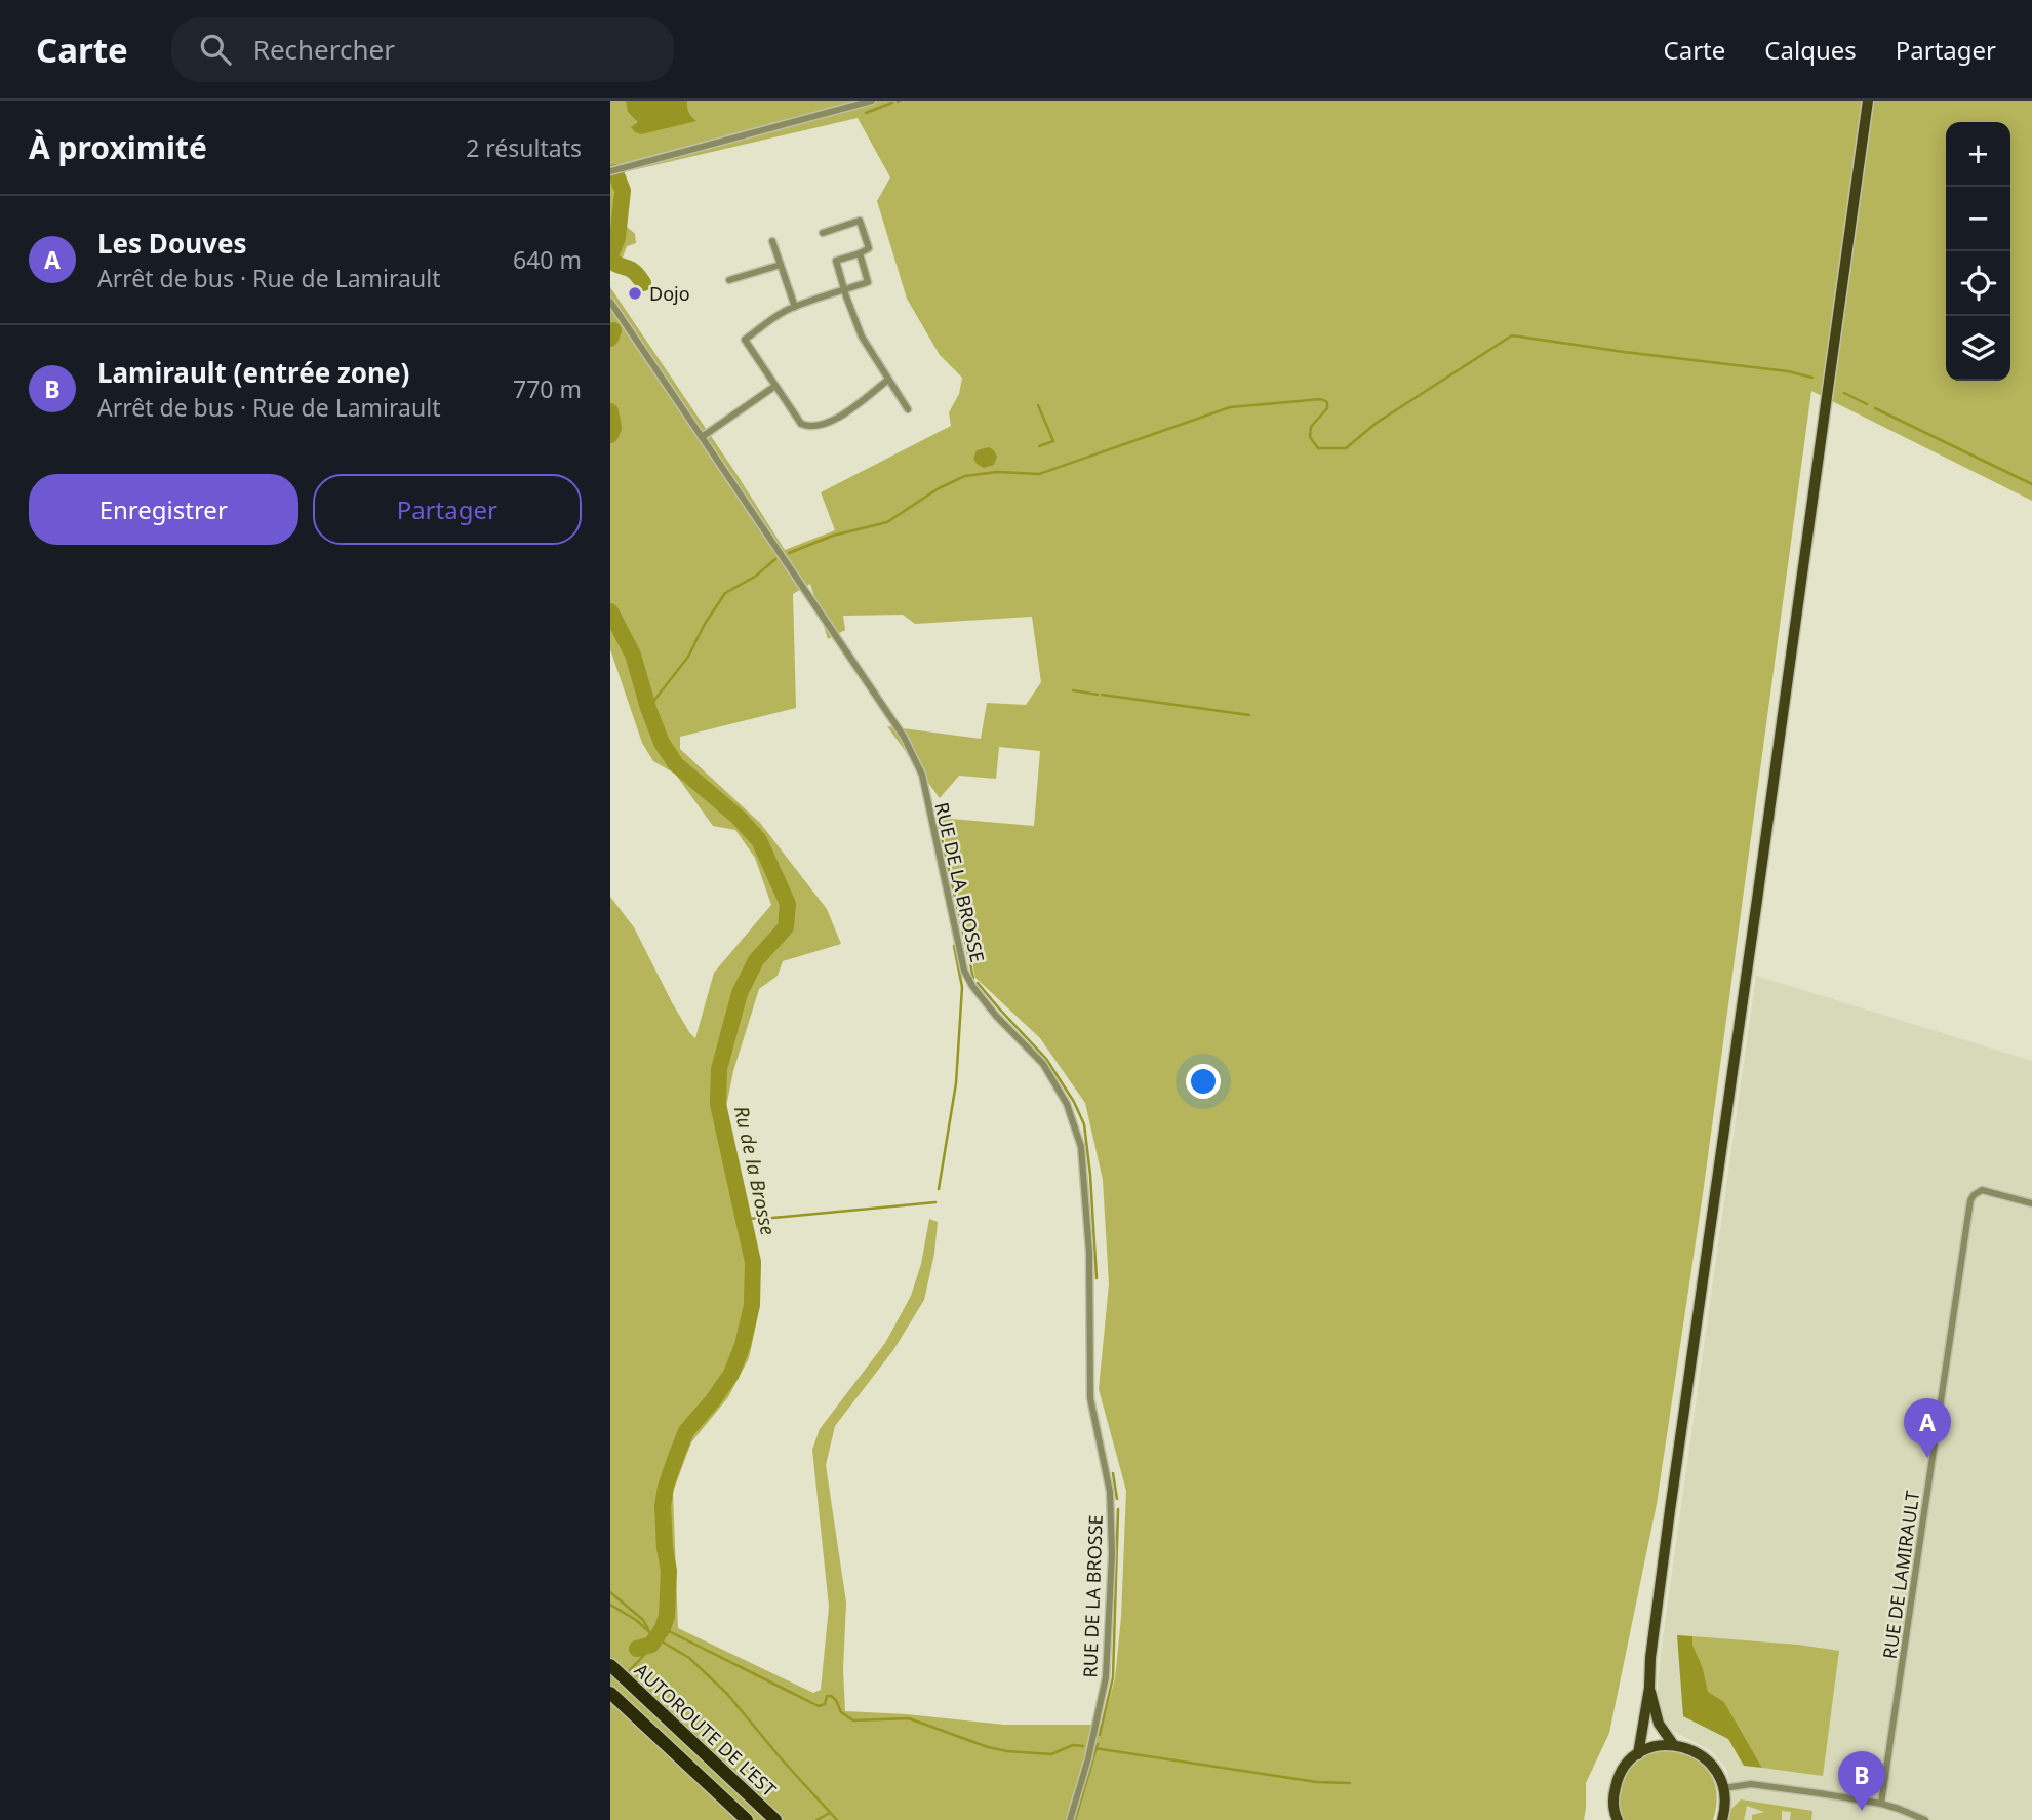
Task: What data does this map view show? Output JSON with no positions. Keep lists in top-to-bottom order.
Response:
{
  "streets": {
    "highway": ["AUTOROUTE DE L’EST"],
    "street": ["RUE DE LA BROSSE", "RUE DE LAMIRAULT"]
  },
  "water": ["Ru de la Brosse"],
  "places": ["Dojo"],
  "page": {
    "header": "Carte",
    "search": "Rechercher",
    "nav": ["Carte", "Calques", "Partager"],
    "heading": ["À proximité", "2 résultats"],
    "map_buttons": ["+", "−"],
    "list": [
      {
        "mark": "A",
        "name": "Les Douves",
        "note": "Arrêt de bus · Rue de Lamirault",
        "value": "640 m"
      },
      {
        "mark": "B",
        "name": "Lamirault (entrée zone)",
        "note": "Arrêt de bus · Rue de Lamirault",
        "value": "770 m"
      }
    ],
    "buttons": ["Enregistrer", "Partager"],
    "pins": ["A", "B"]
  }
}
